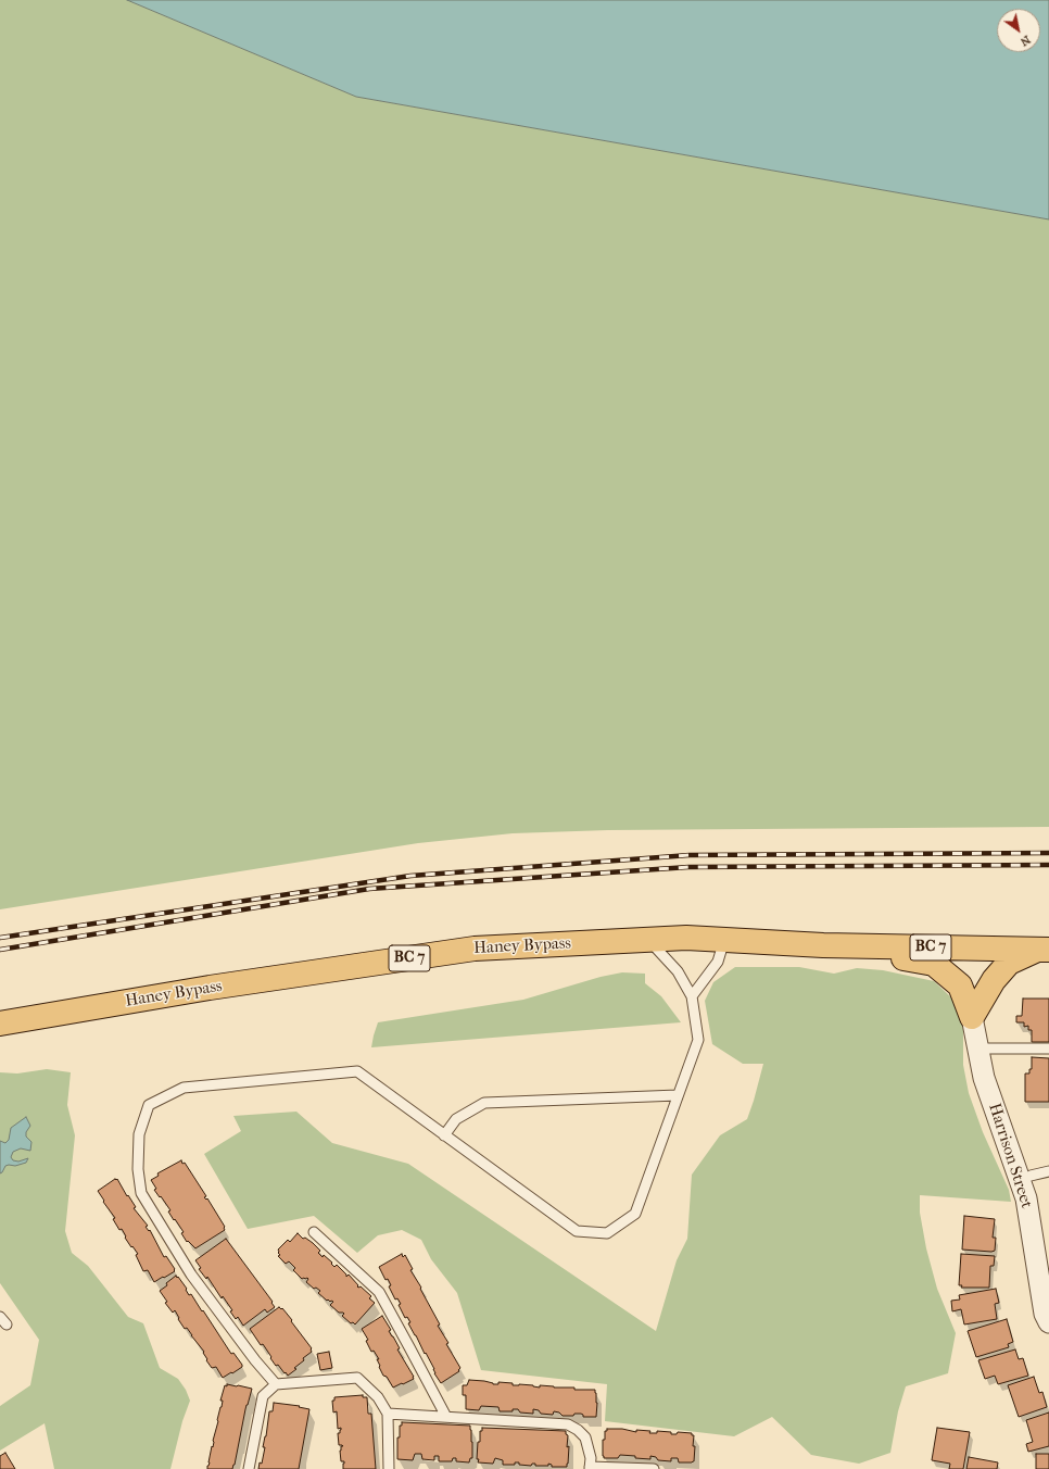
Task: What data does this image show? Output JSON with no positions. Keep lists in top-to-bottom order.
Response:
{
  "streets": {
    "highway": ["Haney Bypass", "BC 7"],
    "street": ["Harrison Street"]
  },
  "north": "bottom right"
}
